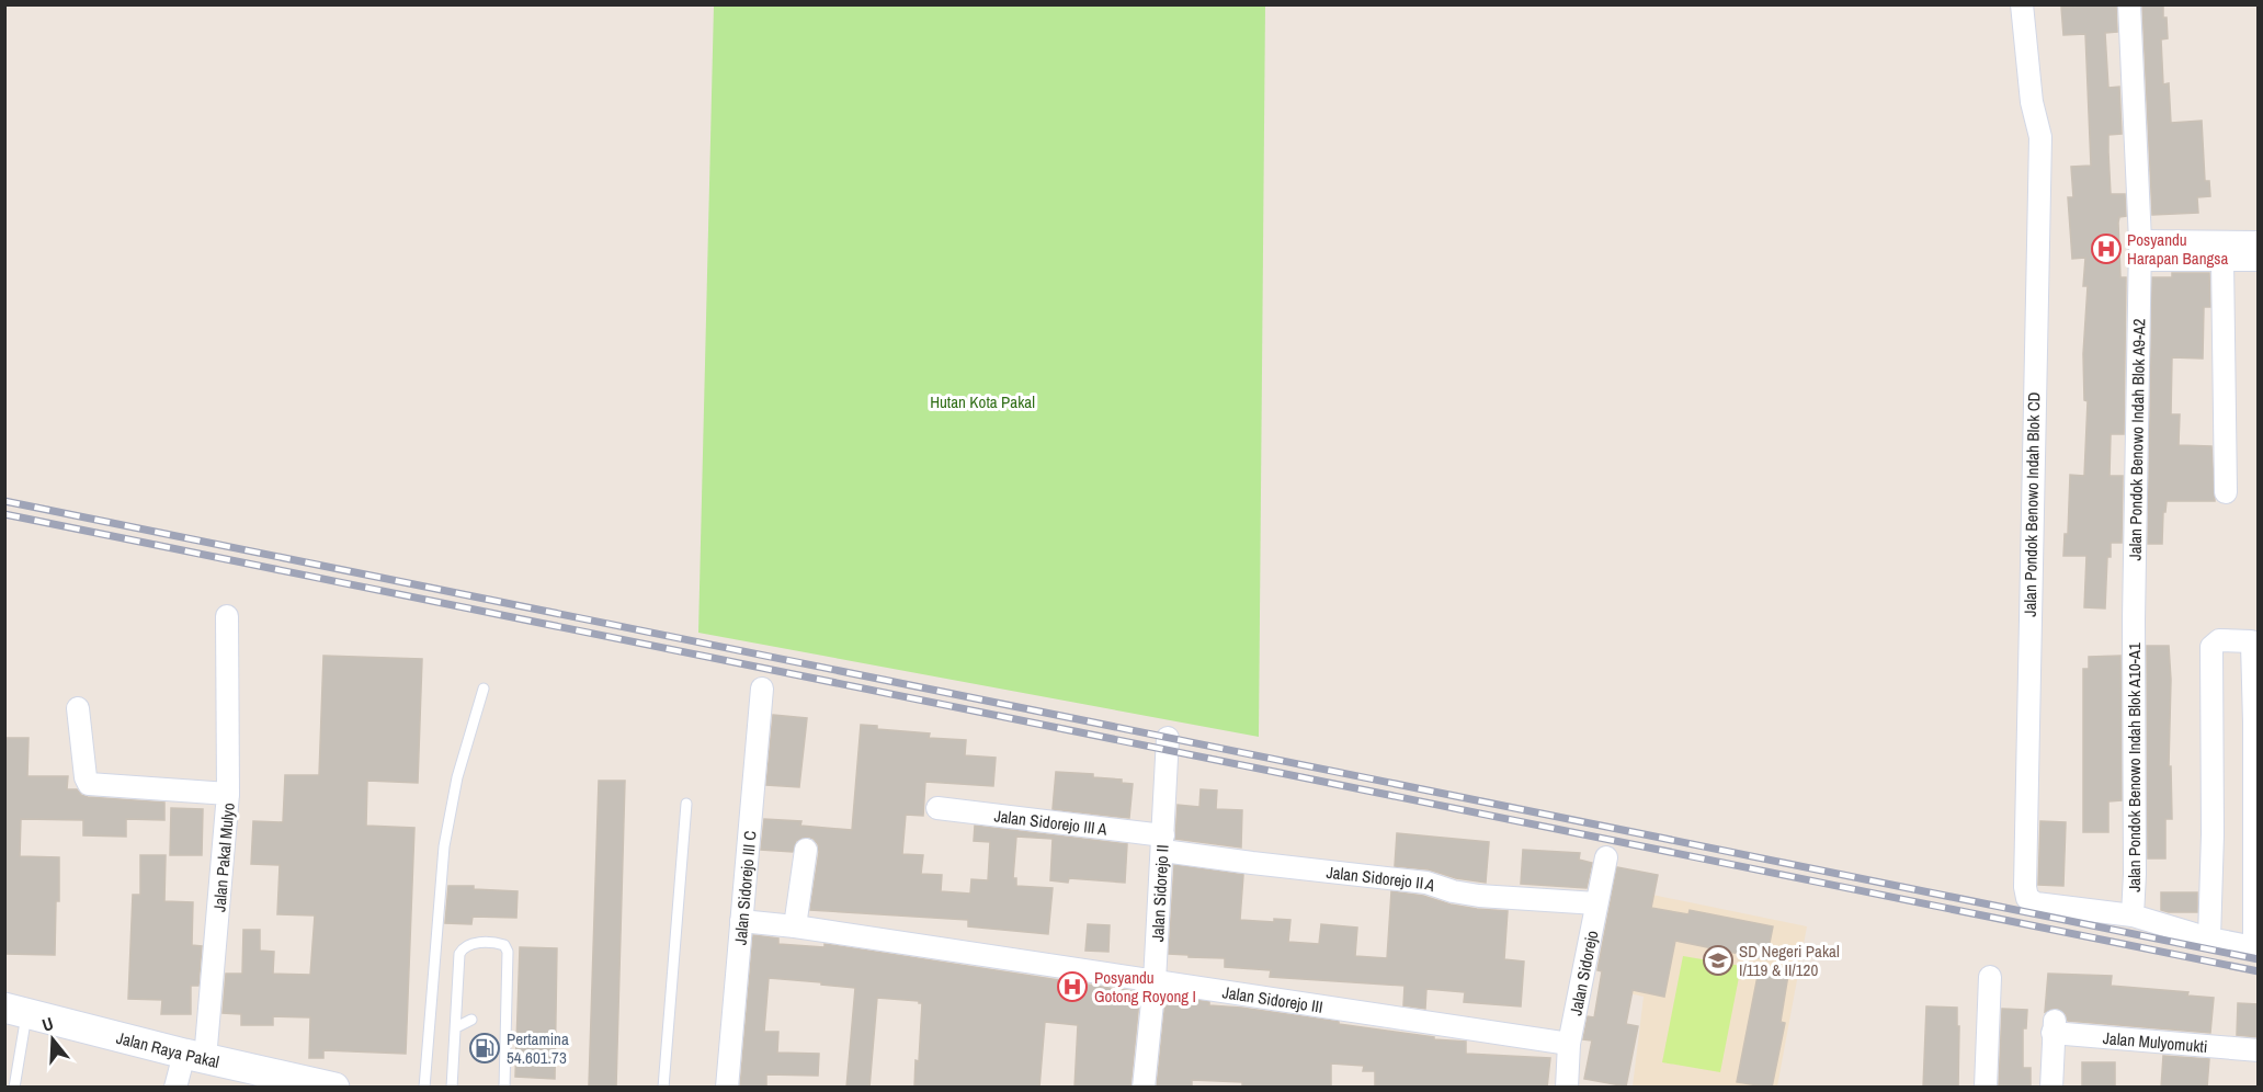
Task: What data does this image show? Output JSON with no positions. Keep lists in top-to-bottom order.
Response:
{
  "streets": {
    "main road": ["Jalan Raya Pakal"],
    "street": [
      "Jalan Pondok Benowo Indah Blok A9-A2",
      "Jalan Pondok Benowo Indah Blok CD",
      "Jalan Pondok Benowo Indah Blok A10-A1",
      "Jalan Sidorejo III A",
      "Jalan Pakal Mulyo",
      "Jalan Sidorejo II A",
      "Jalan Sidorejo III C",
      "Jalan Sidorejo II",
      "Jalan Sidorejo",
      "Jalan Sidorejo III",
      "Jalan Mulyomukti"
    ]
  },
  "crossings": [
    ["Jalan Pondok Benowo Indah Blok A9-A2", "Jalan Pondok Benowo Indah Blok A10-A1"],
    ["Jalan Pondok Benowo Indah Blok CD", "Jalan Pondok Benowo Indah Blok A10-A1"],
    ["Jalan Sidorejo III A", "Jalan Sidorejo II A"],
    ["Jalan Sidorejo III A", "Jalan Sidorejo II"],
    ["Jalan Pakal Mulyo", "Jalan Raya Pakal"],
    ["Jalan Sidorejo II A", "Jalan Sidorejo II"],
    ["Jalan Sidorejo II A", "Jalan Sidorejo"],
    ["Jalan Sidorejo III C", "Jalan Sidorejo III"],
    ["Jalan Sidorejo II", "Jalan Sidorejo III"],
    ["Jalan Sidorejo", "Jalan Sidorejo III"]
  ],
  "parks": ["Hutan Kota Pakal"],
  "places": {
    "hospital": ["Posyandu Harapan Bangsa", "Posyandu Gotong Royong I"],
    "school or university": ["SD Negeri Pakal I/119 & II/120"],
    "fuel station": ["Pertamina 54.601.73"]
  },
  "north": "top"
}
